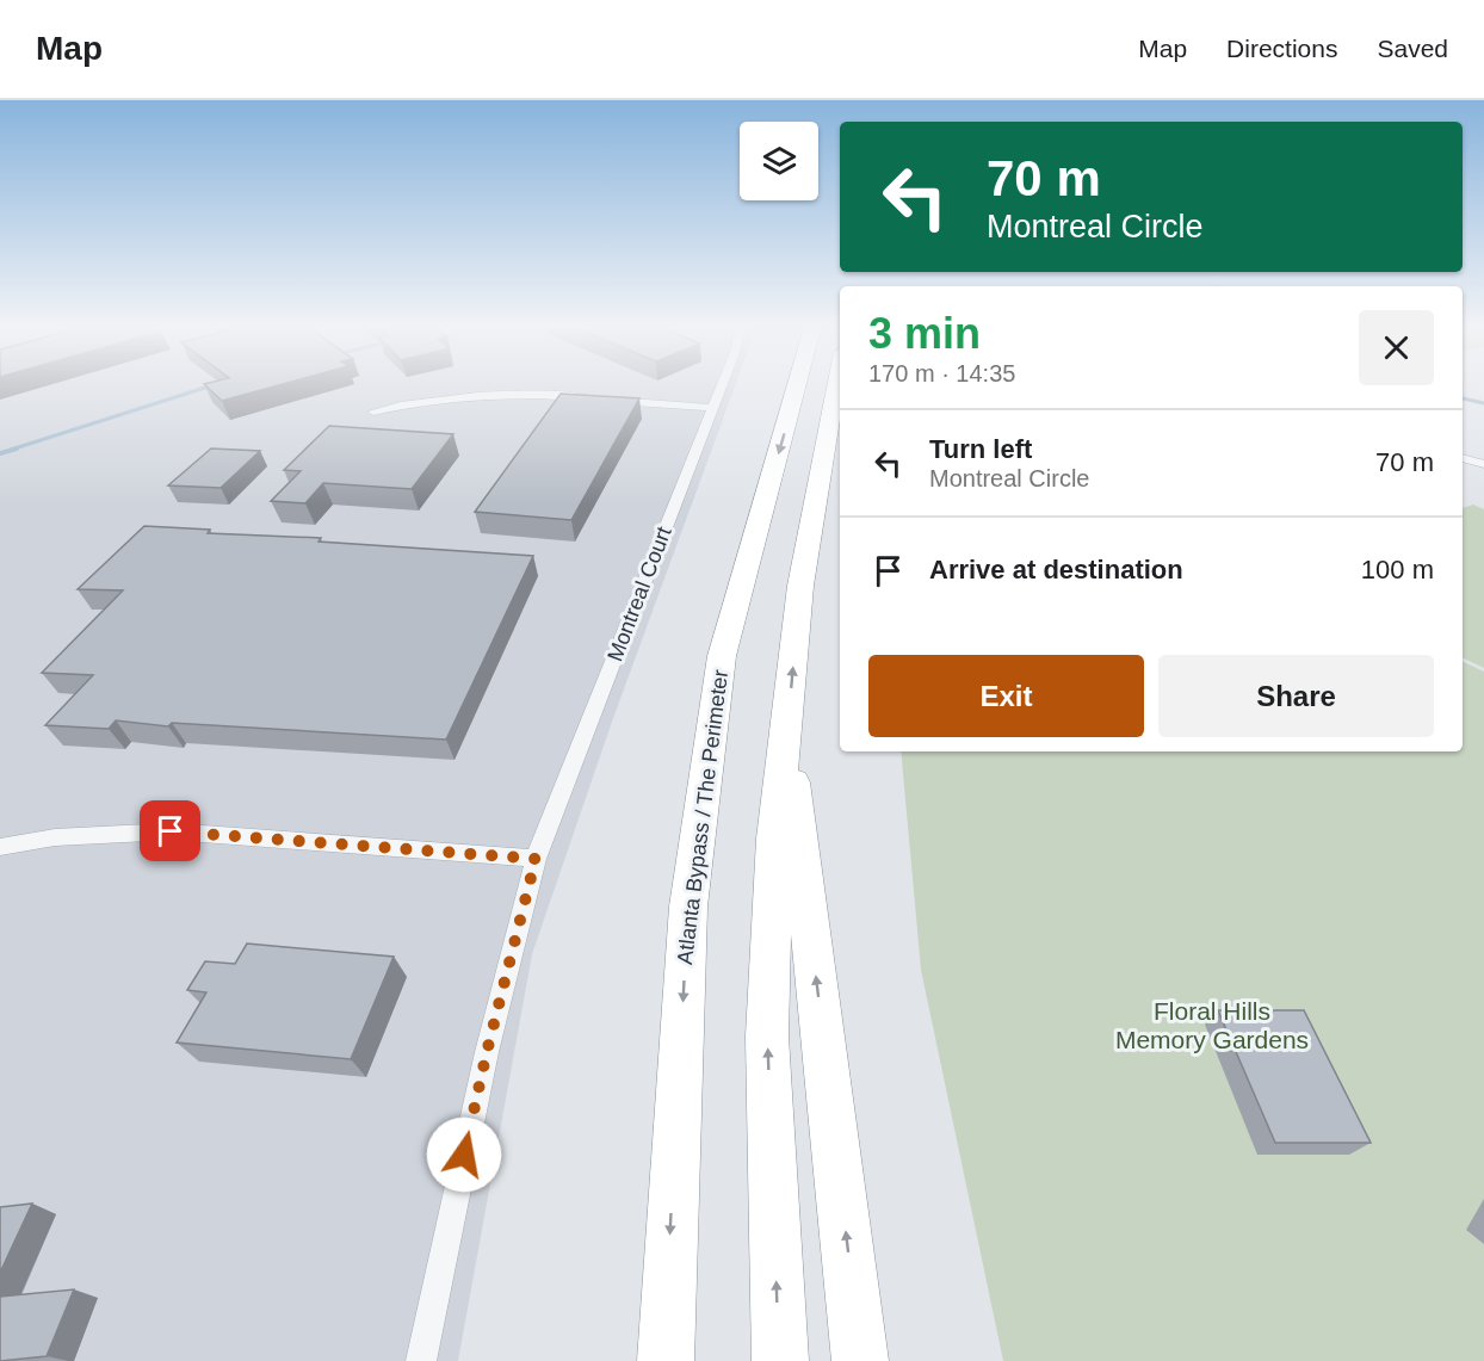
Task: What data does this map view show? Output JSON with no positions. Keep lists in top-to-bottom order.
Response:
{
  "streets": {
    "highway": ["Atlanta Bypass / The Perimeter"],
    "street": ["Montreal Court"]
  },
  "parks": ["Floral Hills Memory Gardens"],
  "page": {
    "header": "Map",
    "nav": ["Map", "Directions", "Saved"],
    "turn": ["70 m", "Montreal Circle"],
    "heading": ["3 min", "170 m · 14:35"],
    "list": [
      {
        "name": "Turn left",
        "note": "Montreal Circle",
        "value": "70 m"
      },
      {
        "name": "Arrive at destination",
        "value": "100 m"
      }
    ],
    "buttons": ["Exit", "Share"]
  }
}
